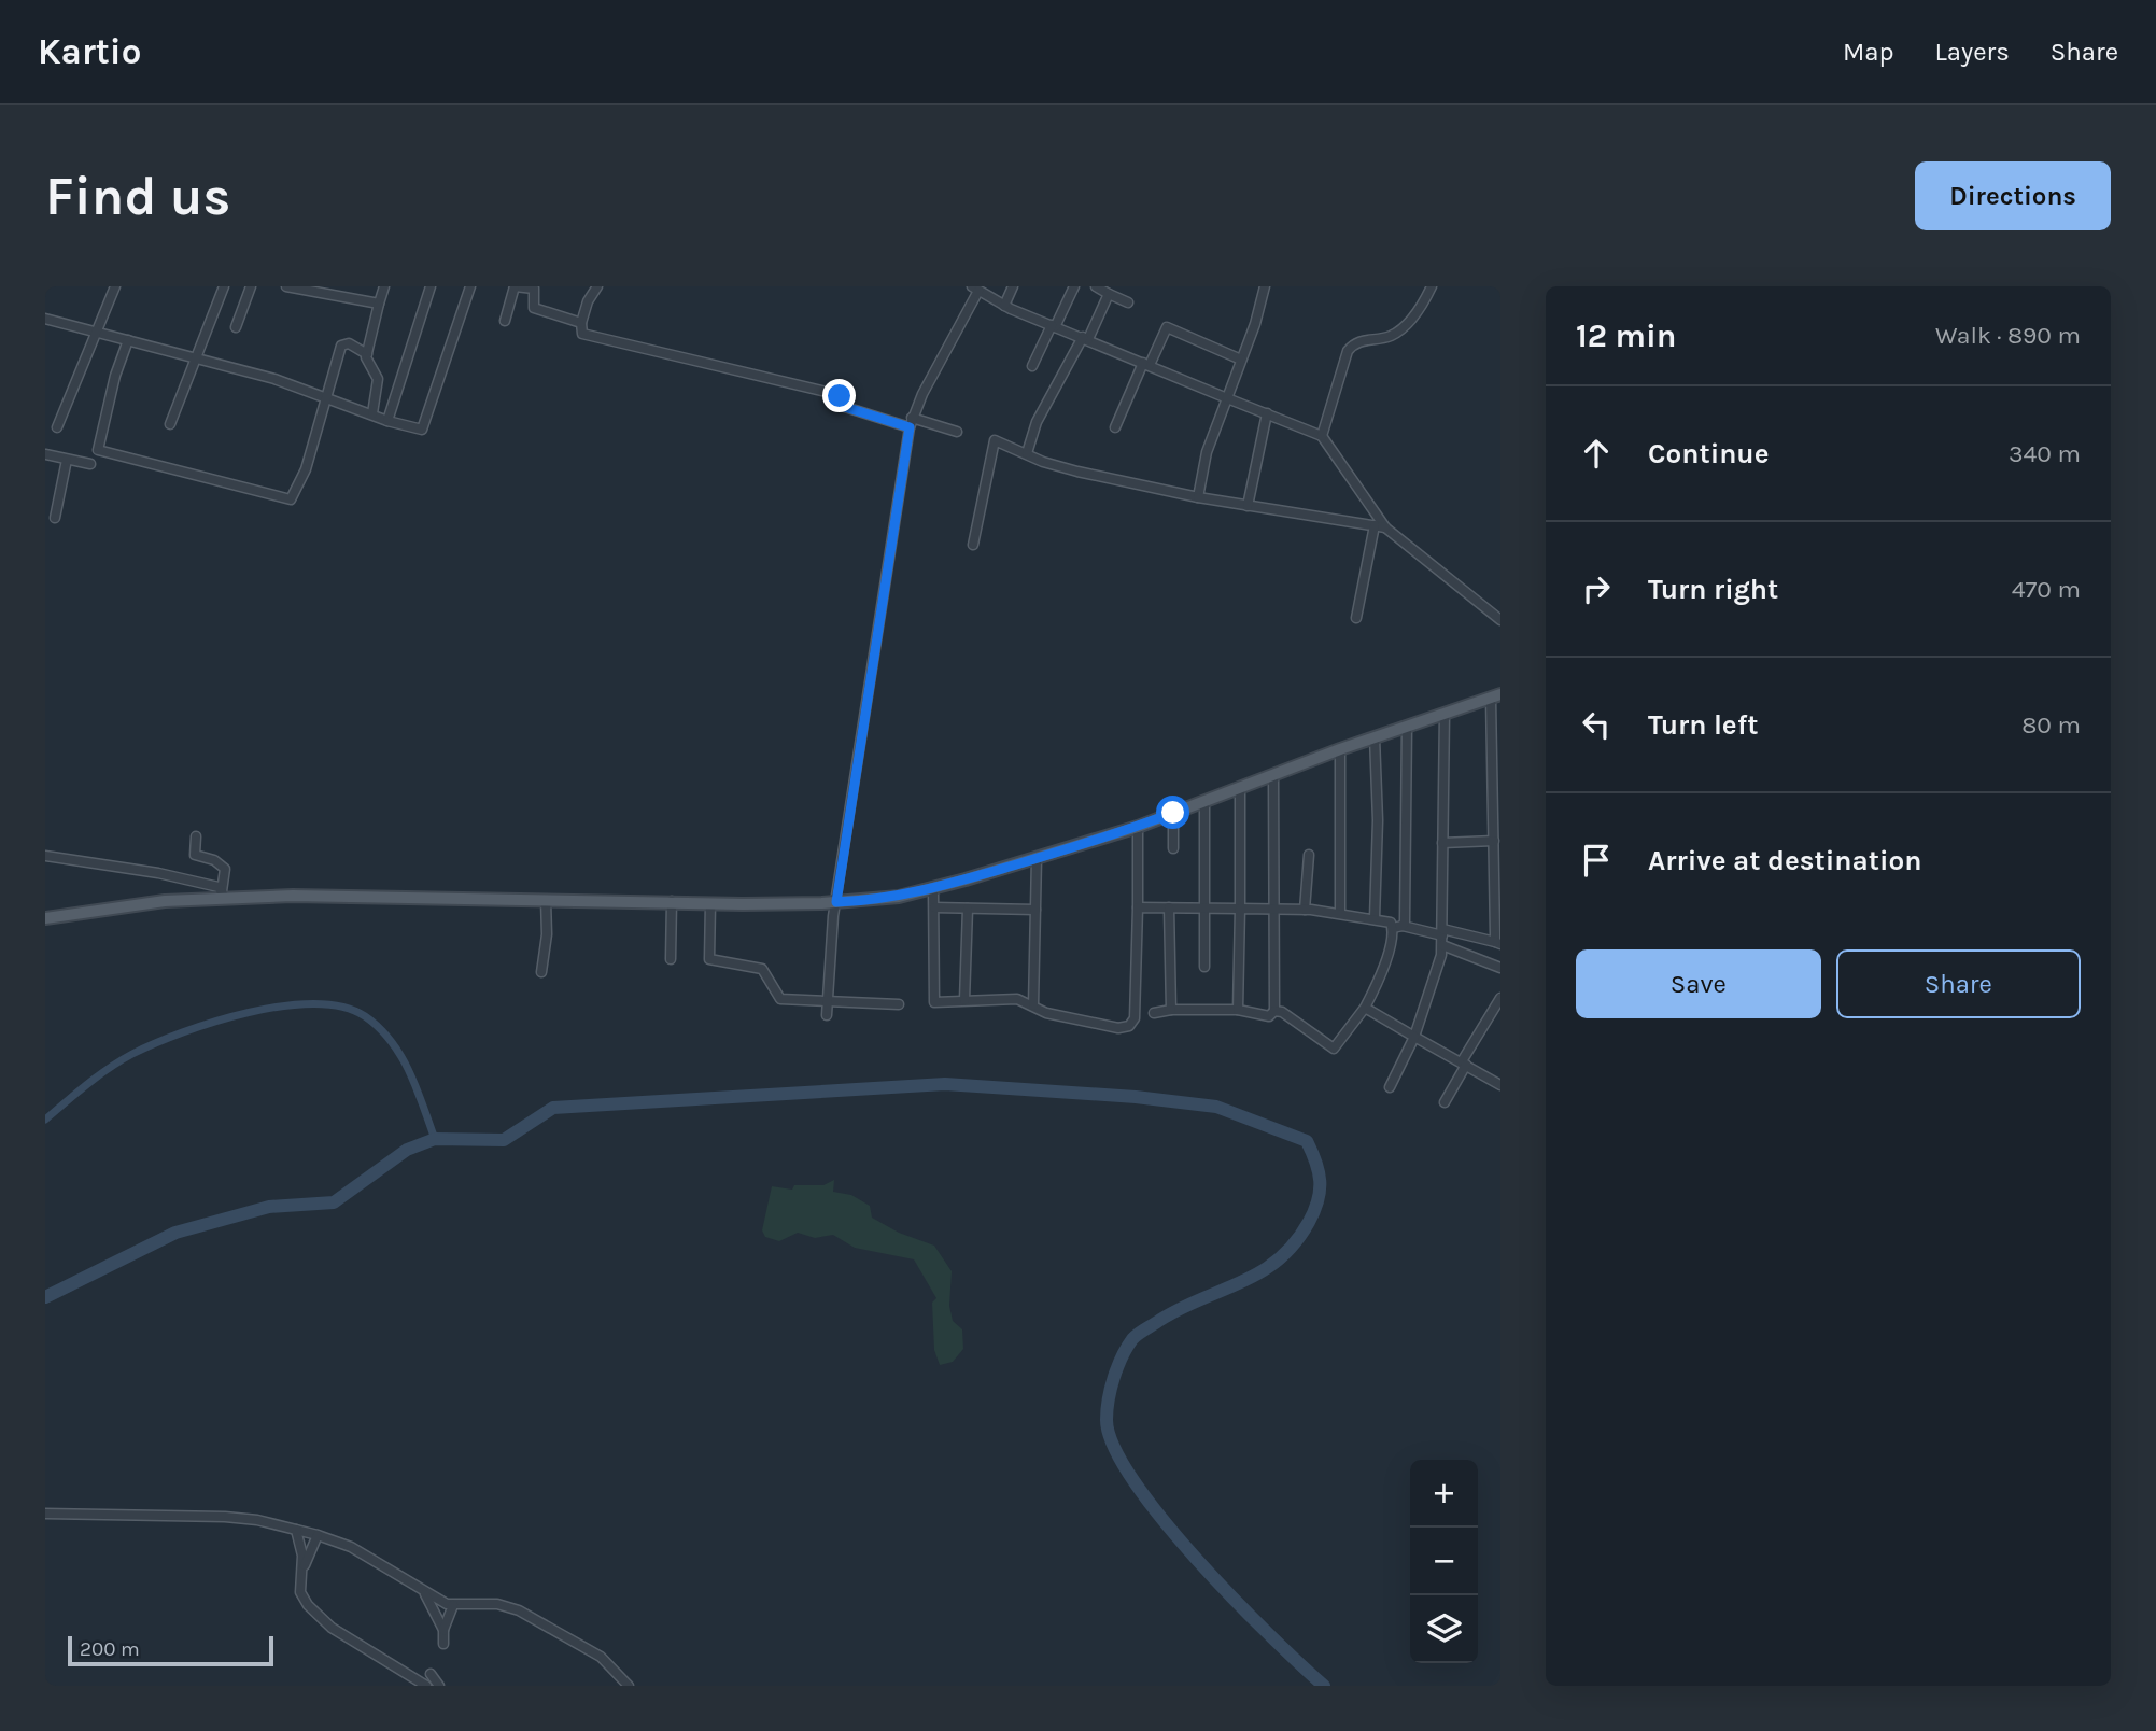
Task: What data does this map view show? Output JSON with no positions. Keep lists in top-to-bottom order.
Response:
{
  "scale_bar": "200 m",
  "page": {
    "header": "Kartio",
    "nav": ["Map", "Layers", "Share"],
    "buttons": [
      "Directions",
      ["Save", "Share"]
    ],
    "title": "Find us",
    "heading": ["12 min", "Walk · 890 m"],
    "list": [
      ["Continue", "340 m"],
      ["Turn right", "470 m"],
      ["Turn left", "80 m"],
      "Arrive at destination"
    ],
    "map_buttons": ["+", "−"],
    "scale": "200 m"
  }
}
